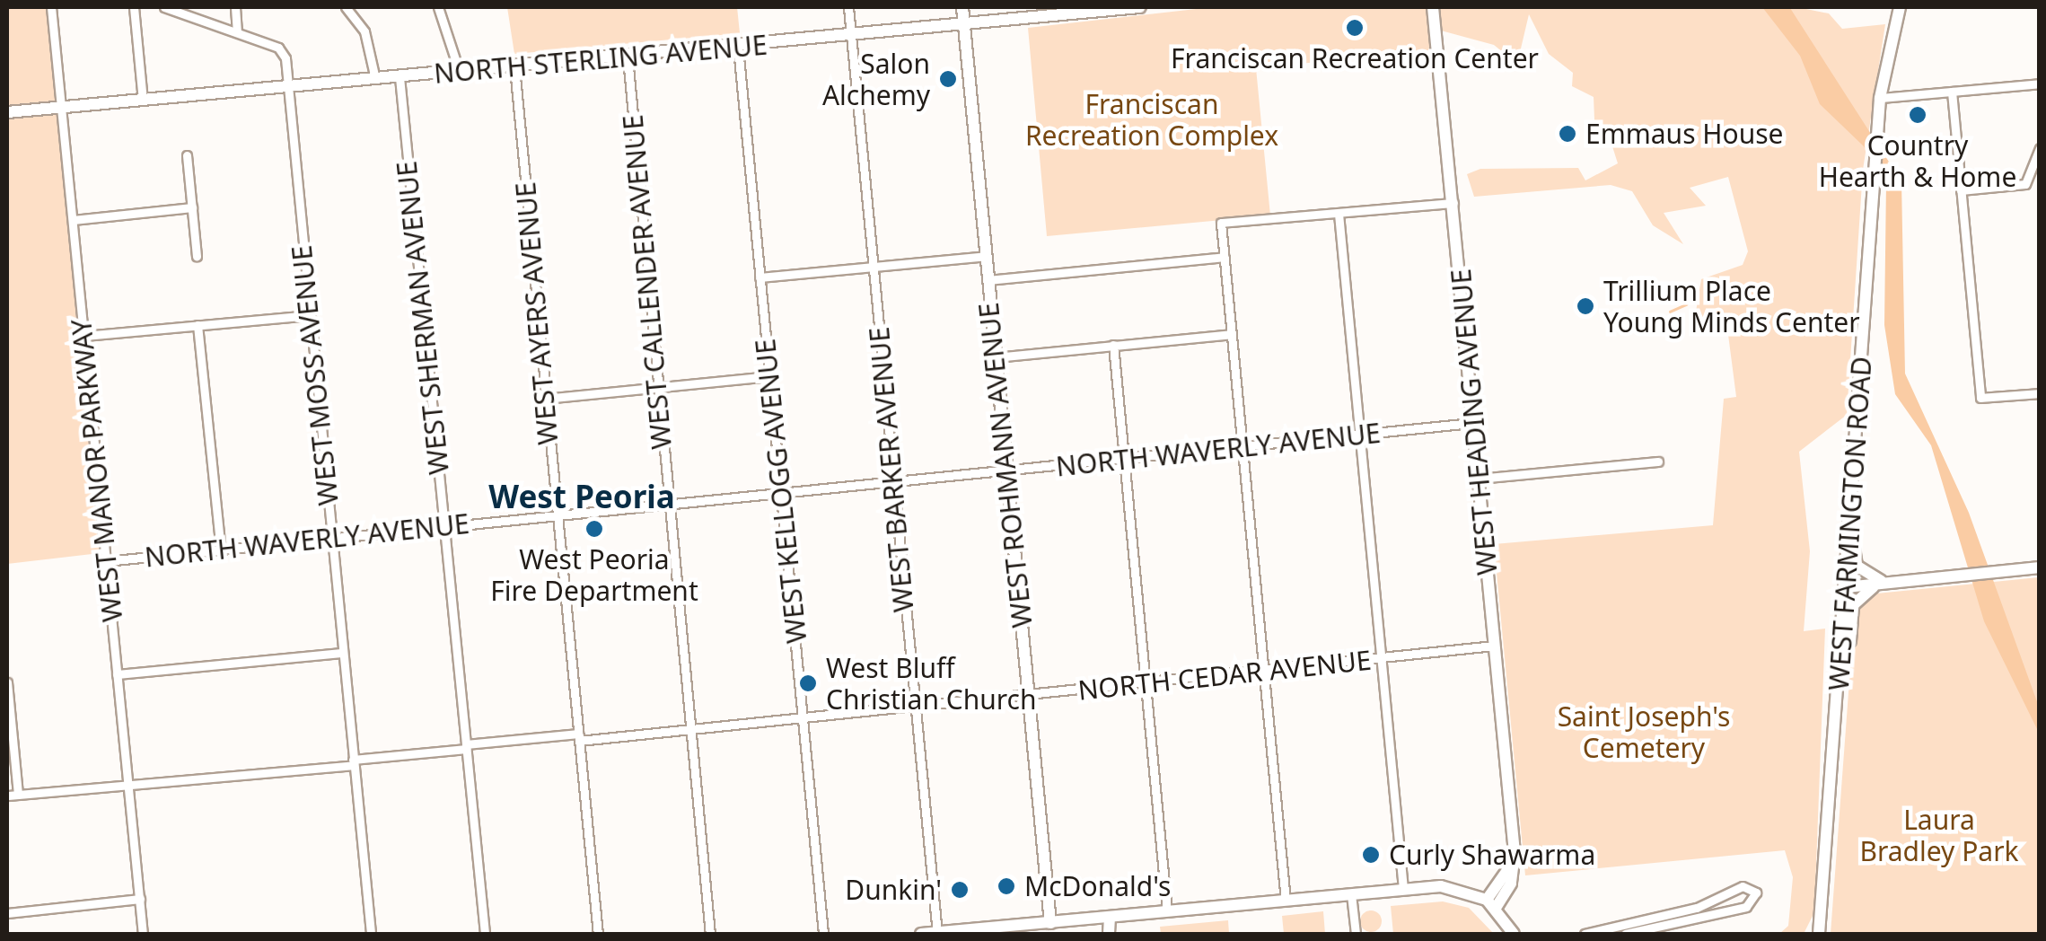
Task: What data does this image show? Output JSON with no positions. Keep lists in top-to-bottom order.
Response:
{
  "streets": {
    "street": [
      "NORTH STERLING AVENUE",
      "WEST CALLENDER AVENUE",
      "WEST AYERS AVENUE",
      "WEST SHERMAN AVENUE",
      "WEST MOSS AVENUE",
      "WEST HEADING AVENUE",
      "NORTH WAVERLY AVENUE",
      "WEST ROHMANN AVENUE",
      "WEST BARKER AVENUE",
      "WEST MANOR PARKWAY",
      "WEST KELLOGG AVENUE",
      "WEST FARMINGTON ROAD",
      "NORTH CEDAR AVENUE"
    ]
  },
  "crossings": [
    ["NORTH STERLING AVENUE", "WEST CALLENDER AVENUE"],
    ["NORTH STERLING AVENUE", "WEST AYERS AVENUE"],
    ["NORTH STERLING AVENUE", "WEST SHERMAN AVENUE"],
    ["NORTH STERLING AVENUE", "WEST MOSS AVENUE"],
    ["NORTH STERLING AVENUE", "WEST ROHMANN AVENUE"],
    ["NORTH STERLING AVENUE", "WEST BARKER AVENUE"],
    ["NORTH STERLING AVENUE", "WEST MANOR PARKWAY"],
    ["NORTH STERLING AVENUE", "WEST KELLOGG AVENUE"],
    ["WEST CALLENDER AVENUE", "NORTH WAVERLY AVENUE"],
    ["WEST CALLENDER AVENUE", "NORTH CEDAR AVENUE"],
    ["WEST AYERS AVENUE", "NORTH WAVERLY AVENUE"],
    ["WEST AYERS AVENUE", "NORTH CEDAR AVENUE"],
    ["WEST SHERMAN AVENUE", "NORTH WAVERLY AVENUE"],
    ["WEST SHERMAN AVENUE", "NORTH CEDAR AVENUE"],
    ["WEST MOSS AVENUE", "NORTH WAVERLY AVENUE"],
    ["WEST MOSS AVENUE", "NORTH CEDAR AVENUE"],
    ["WEST HEADING AVENUE", "NORTH WAVERLY AVENUE"],
    ["WEST HEADING AVENUE", "NORTH CEDAR AVENUE"],
    ["NORTH WAVERLY AVENUE", "WEST ROHMANN AVENUE"],
    ["NORTH WAVERLY AVENUE", "WEST BARKER AVENUE"],
    ["NORTH WAVERLY AVENUE", "WEST MANOR PARKWAY"],
    ["NORTH WAVERLY AVENUE", "WEST KELLOGG AVENUE"],
    ["WEST ROHMANN AVENUE", "NORTH CEDAR AVENUE"],
    ["WEST BARKER AVENUE", "NORTH CEDAR AVENUE"],
    ["WEST MANOR PARKWAY", "NORTH CEDAR AVENUE"],
    ["WEST KELLOGG AVENUE", "NORTH CEDAR AVENUE"]
  ],
  "districts": ["West Peoria"],
  "parks": ["Franciscan Recreation Complex", "Saint Joseph's Cemetery", "Laura Bradley Park"],
  "places": [
    "Franciscan Recreation Center",
    "Salon Alchemy",
    "Country Hearth & Home",
    "Emmaus House",
    "Trillium Place Young Minds Center",
    "West Peoria Fire Department",
    "West Bluff Christian Church",
    "Curly Shawarma",
    "McDonald's",
    "Dunkin'"
  ]
}
